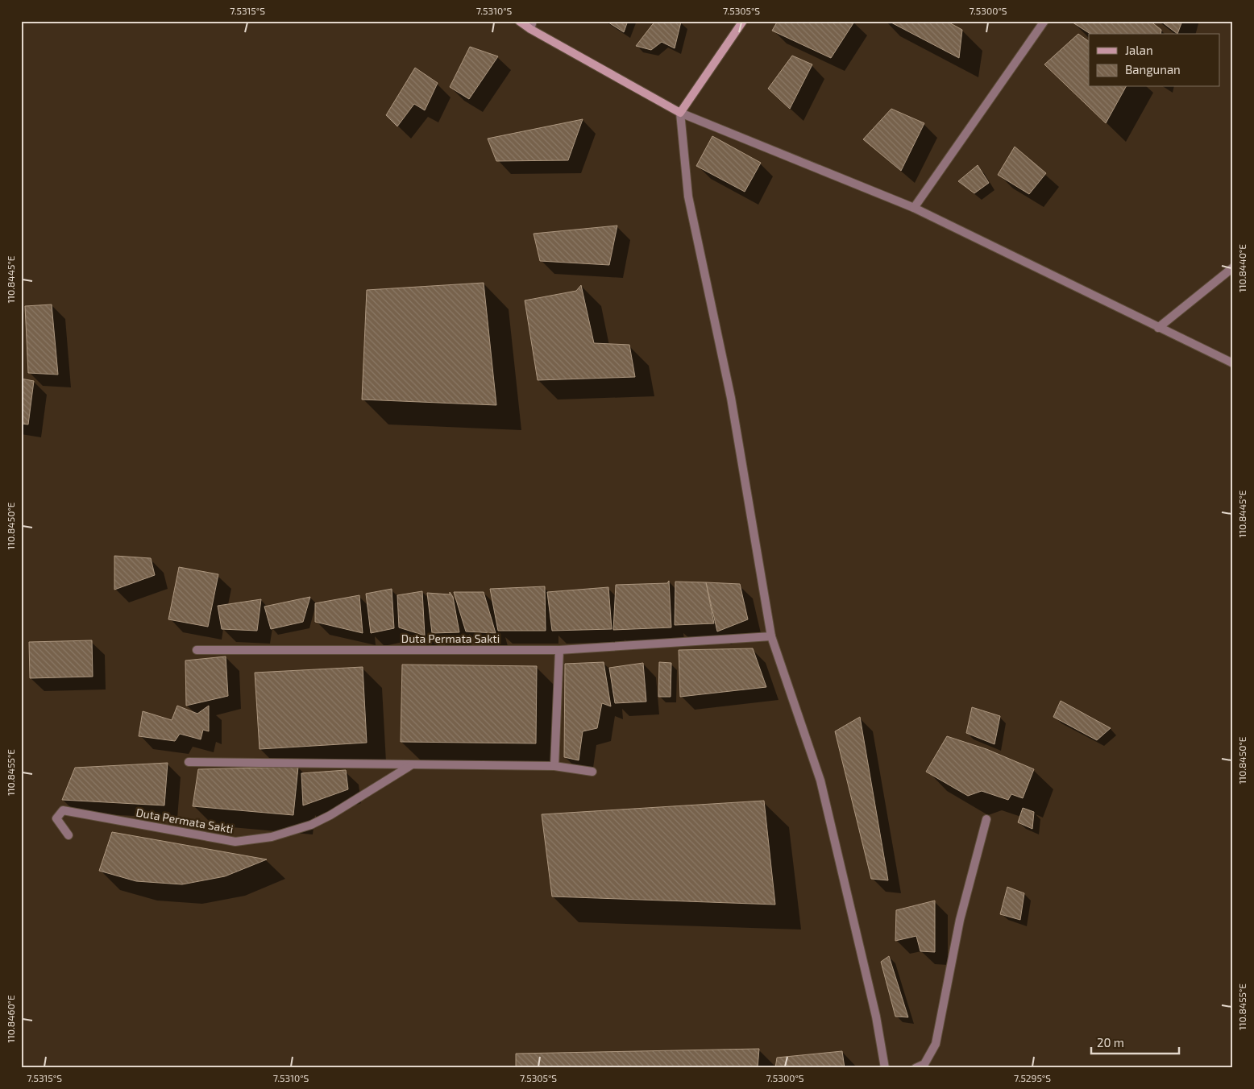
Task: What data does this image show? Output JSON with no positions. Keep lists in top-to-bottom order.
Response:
{
  "streets": {
    "street": ["Duta Permata Sakti"]
  },
  "legend": ["Jalan", "Bangunan"],
  "scale_bar": "20 m",
  "coordinates": [
    "7.5315°S",
    "7.5310°S",
    "7.5305°S",
    "7.5300°S",
    "110.8440°E",
    "110.8445°E",
    "110.8450°E",
    "110.8455°E",
    "110.8460°E",
    "7.5295°S"
  ]
}
